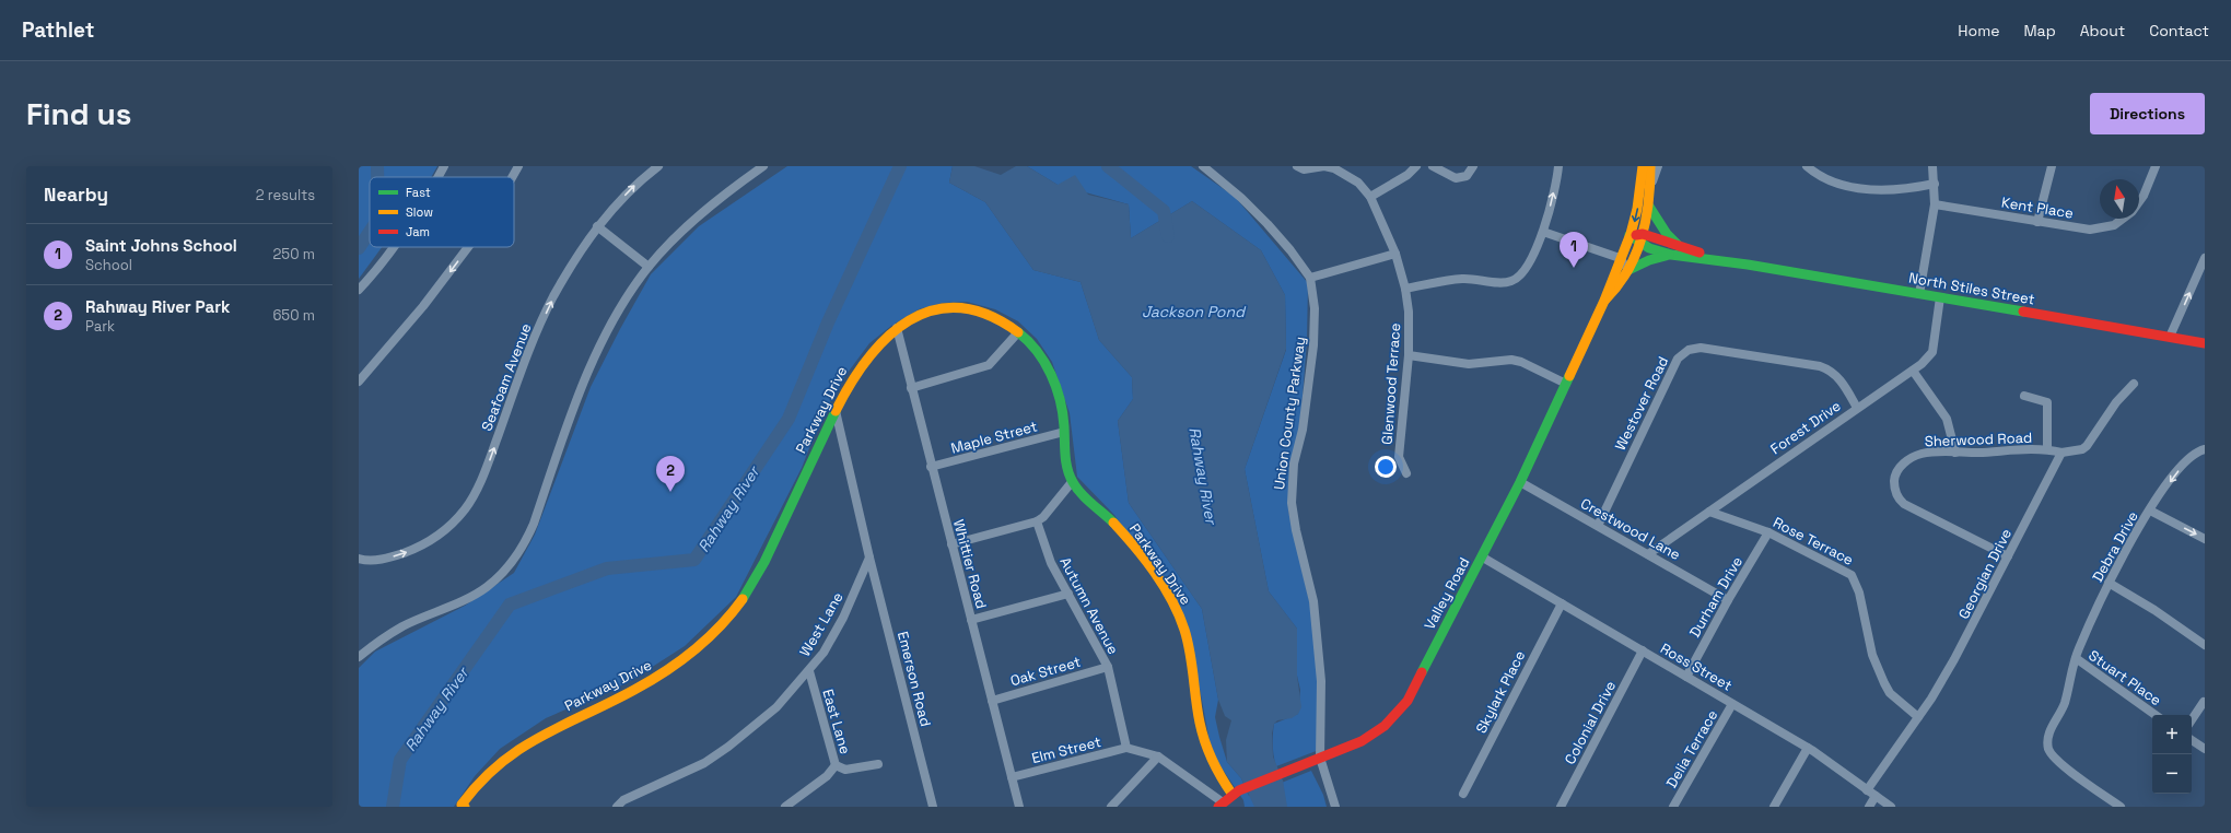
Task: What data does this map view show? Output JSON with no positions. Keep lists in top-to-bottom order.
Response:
{
  "streets": {
    "street": [
      "Kent Place",
      "North Stiles Street",
      "Seafoam Avenue",
      "Glenwood Terrace",
      "Westover Road",
      "Parkway Drive",
      "Union County Parkway",
      "Forest Drive",
      "Maple Street",
      "Sherwood Road",
      "Crestwood Lane",
      "Rose Terrace",
      "Debra Drive",
      "Whittier Road",
      "Georgian Drive",
      "Valley Road",
      "Durham Drive",
      "Autumn Avenue",
      "West Lane",
      "Ross Street",
      "Oak Street",
      "Stuart Place",
      "Emerson Road",
      "Skylark Place",
      "East Lane",
      "Colonial Drive",
      "Delia Terrace",
      "Elm Street"
    ]
  },
  "crossings": [
    ["North Stiles Street", "Forest Drive"],
    ["North Stiles Street", "Valley Road"],
    ["Westover Road", "Forest Drive"],
    ["Westover Road", "Crestwood Lane"],
    ["Parkway Drive", "Maple Street"],
    ["Parkway Drive", "Whittier Road"],
    ["Parkway Drive", "Valley Road"],
    ["Union County Parkway", "Valley Road"],
    ["Forest Drive", "Crestwood Lane"],
    ["Forest Drive", "Rose Terrace"],
    ["Maple Street", "Whittier Road"],
    ["Sherwood Road", "Georgian Drive"],
    ["Crestwood Lane", "Valley Road"],
    ["Crestwood Lane", "Durham Drive"],
    ["Rose Terrace", "Georgian Drive"],
    ["Rose Terrace", "Durham Drive"],
    ["Debra Drive", "Stuart Place"],
    ["Whittier Road", "Oak Street"],
    ["Whittier Road", "Elm Street"],
    ["Georgian Drive", "Ross Street"],
    ["Valley Road", "Ross Street"],
    ["Durham Drive", "Ross Street"],
    ["Autumn Avenue", "Oak Street"],
    ["Autumn Avenue", "Elm Street"],
    ["West Lane", "Emerson Road"],
    ["West Lane", "East Lane"],
    ["Ross Street", "Skylark Place"],
    ["Ross Street", "Colonial Drive"],
    ["Ross Street", "Delia Terrace"]
  ],
  "water": ["Jackson Pond", "Rahway River"],
  "legend": ["Fast", "Slow", "Jam"],
  "north": "top",
  "page": {
    "header": "Pathlet",
    "nav": [
      "Home",
      "Map",
      "About",
      "Contact"
    ],
    "buttons": "Directions",
    "title": "Find us",
    "heading": ["Nearby", "2 results"],
    "list": [
      {
        "mark": "1",
        "name": "Saint Johns School",
        "note": "School",
        "value": "250 m"
      },
      {
        "mark": "2",
        "name": "Rahway River Park",
        "note": "Park",
        "value": "650 m"
      }
    ],
    "pins": ["1", "2"],
    "map_buttons": ["+", "−"]
  }
}
